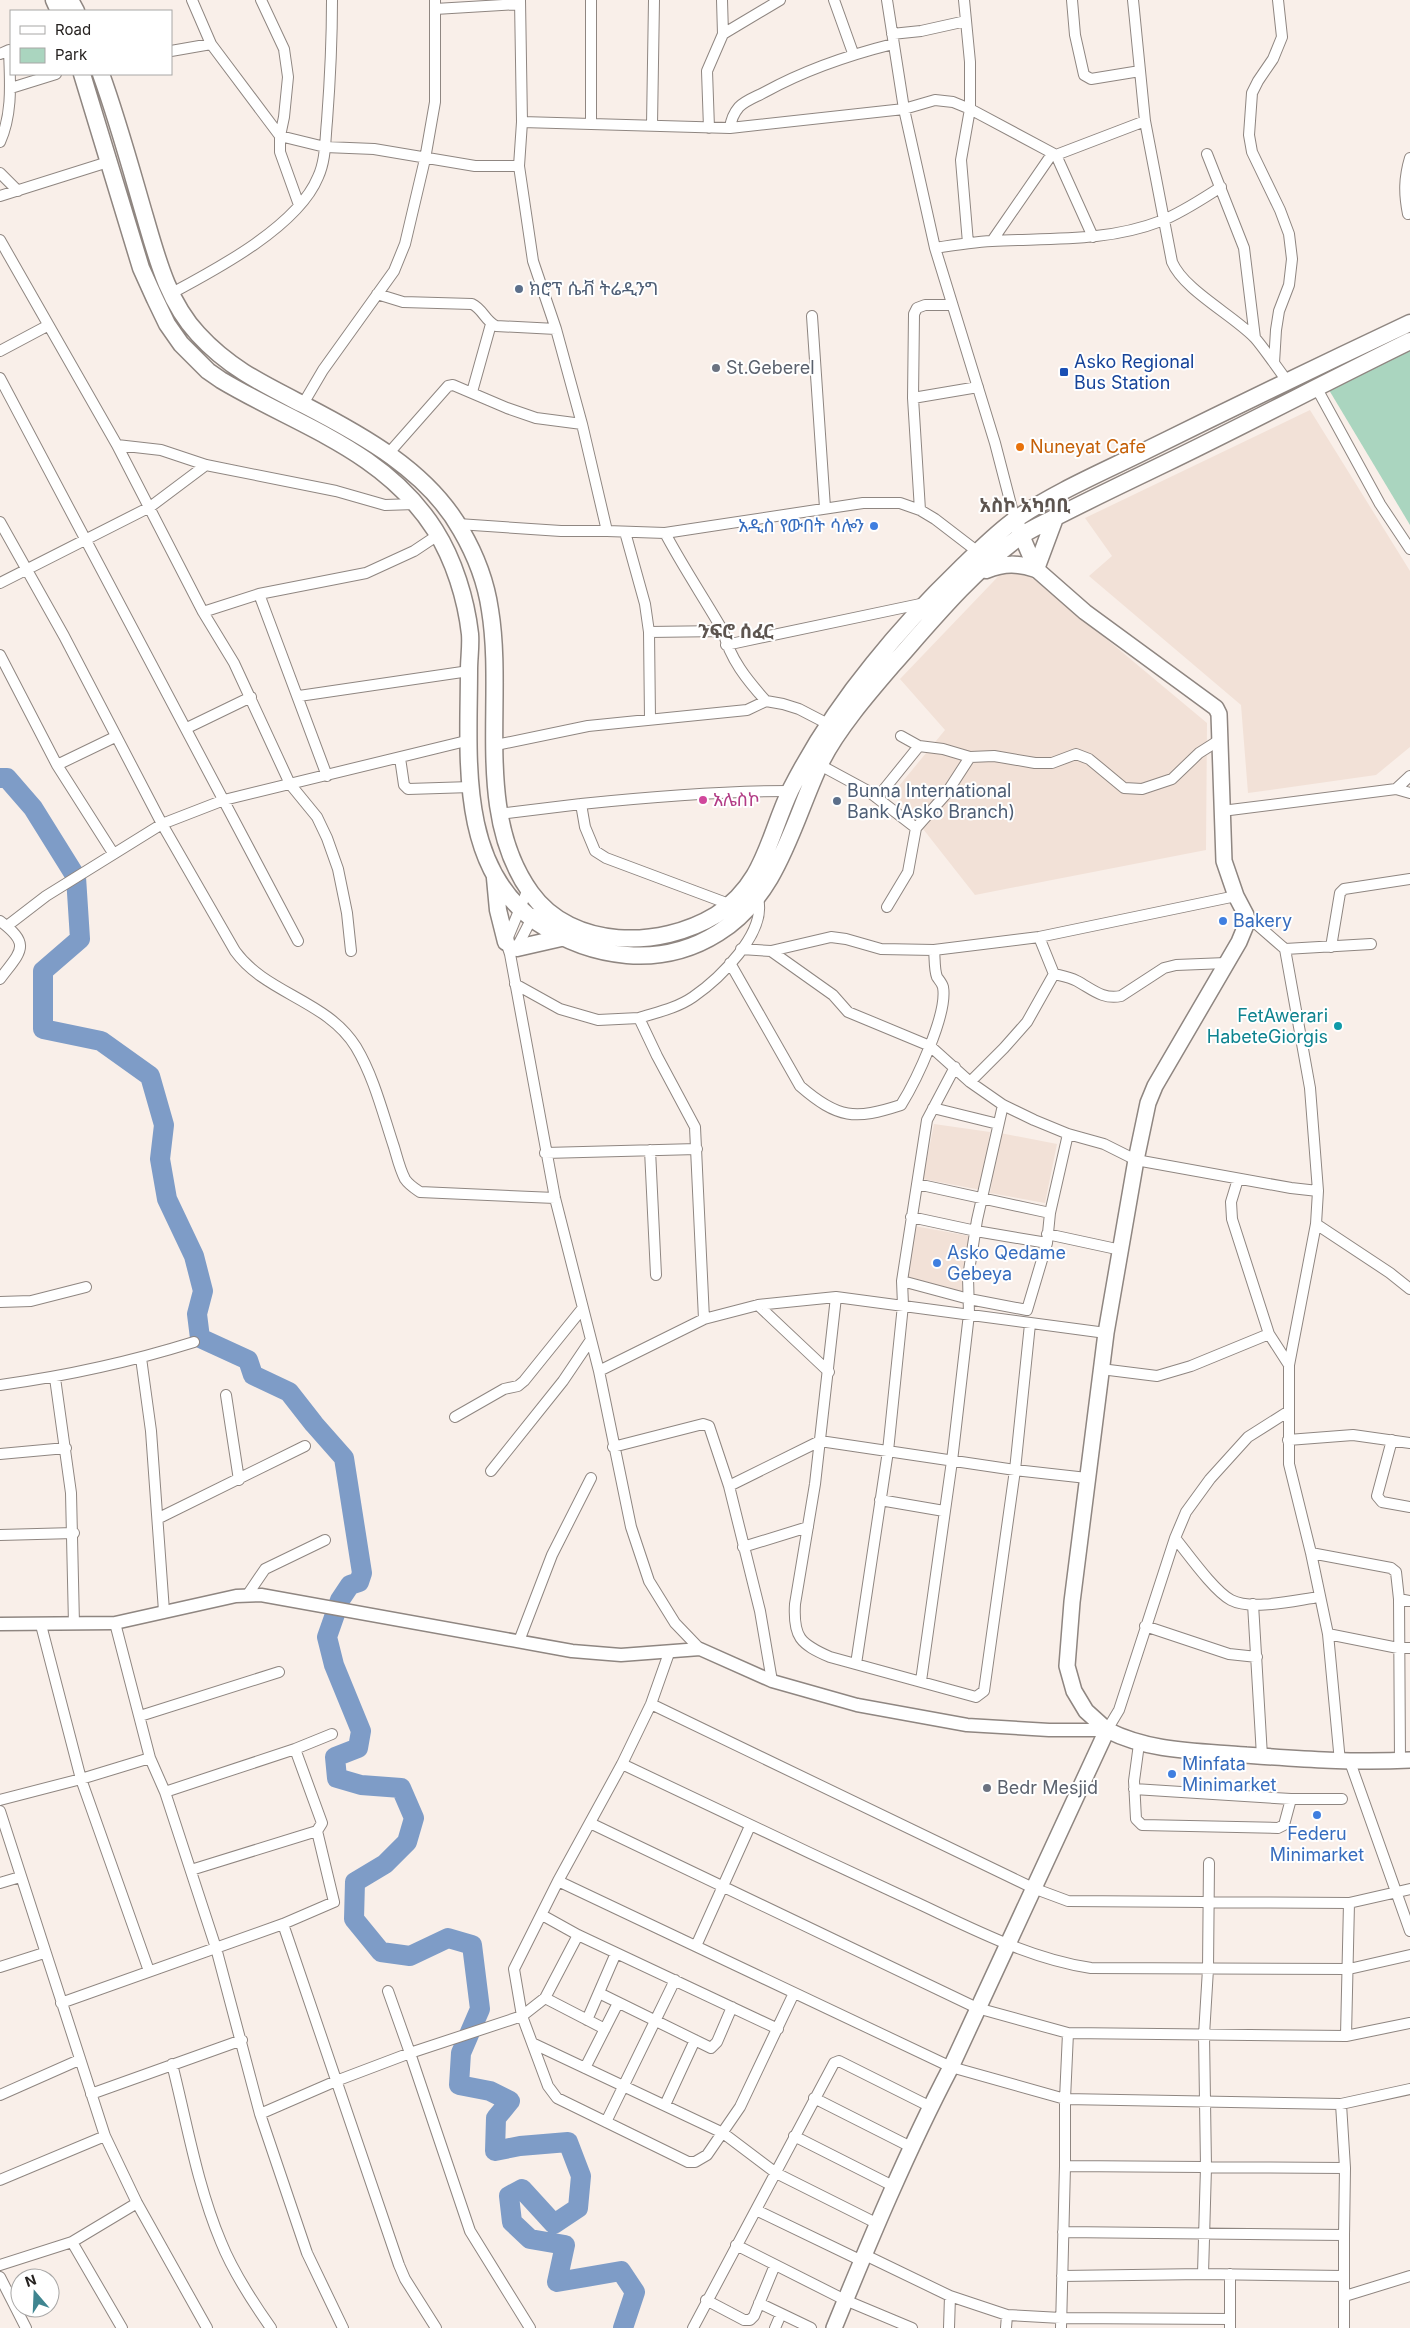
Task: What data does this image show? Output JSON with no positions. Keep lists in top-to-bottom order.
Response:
{
  "districts": ["አስኮ አካባቢ", "ንፍሮ ሰፈር"],
  "places": {
    "other": [
      "ክሮፕ ሴቭ ትሬዲንግ",
      "St.Geberel",
      "Nuneyat Cafe",
      "አዲስ የውበት ሳሎን",
      "አሌስኮ",
      "Bunna International Bank (Asko Branch)",
      "Bakery",
      "FetAwerari HabeteGiorgis",
      "Asko Qedame Gebeya",
      "Minfata Minimarket",
      "Bedr Mesjid",
      "Federu Minimarket"
    ],
    "transit": ["Asko Regional Bus Station"]
  },
  "legend": ["Road", "Park"],
  "north": "top"
}
